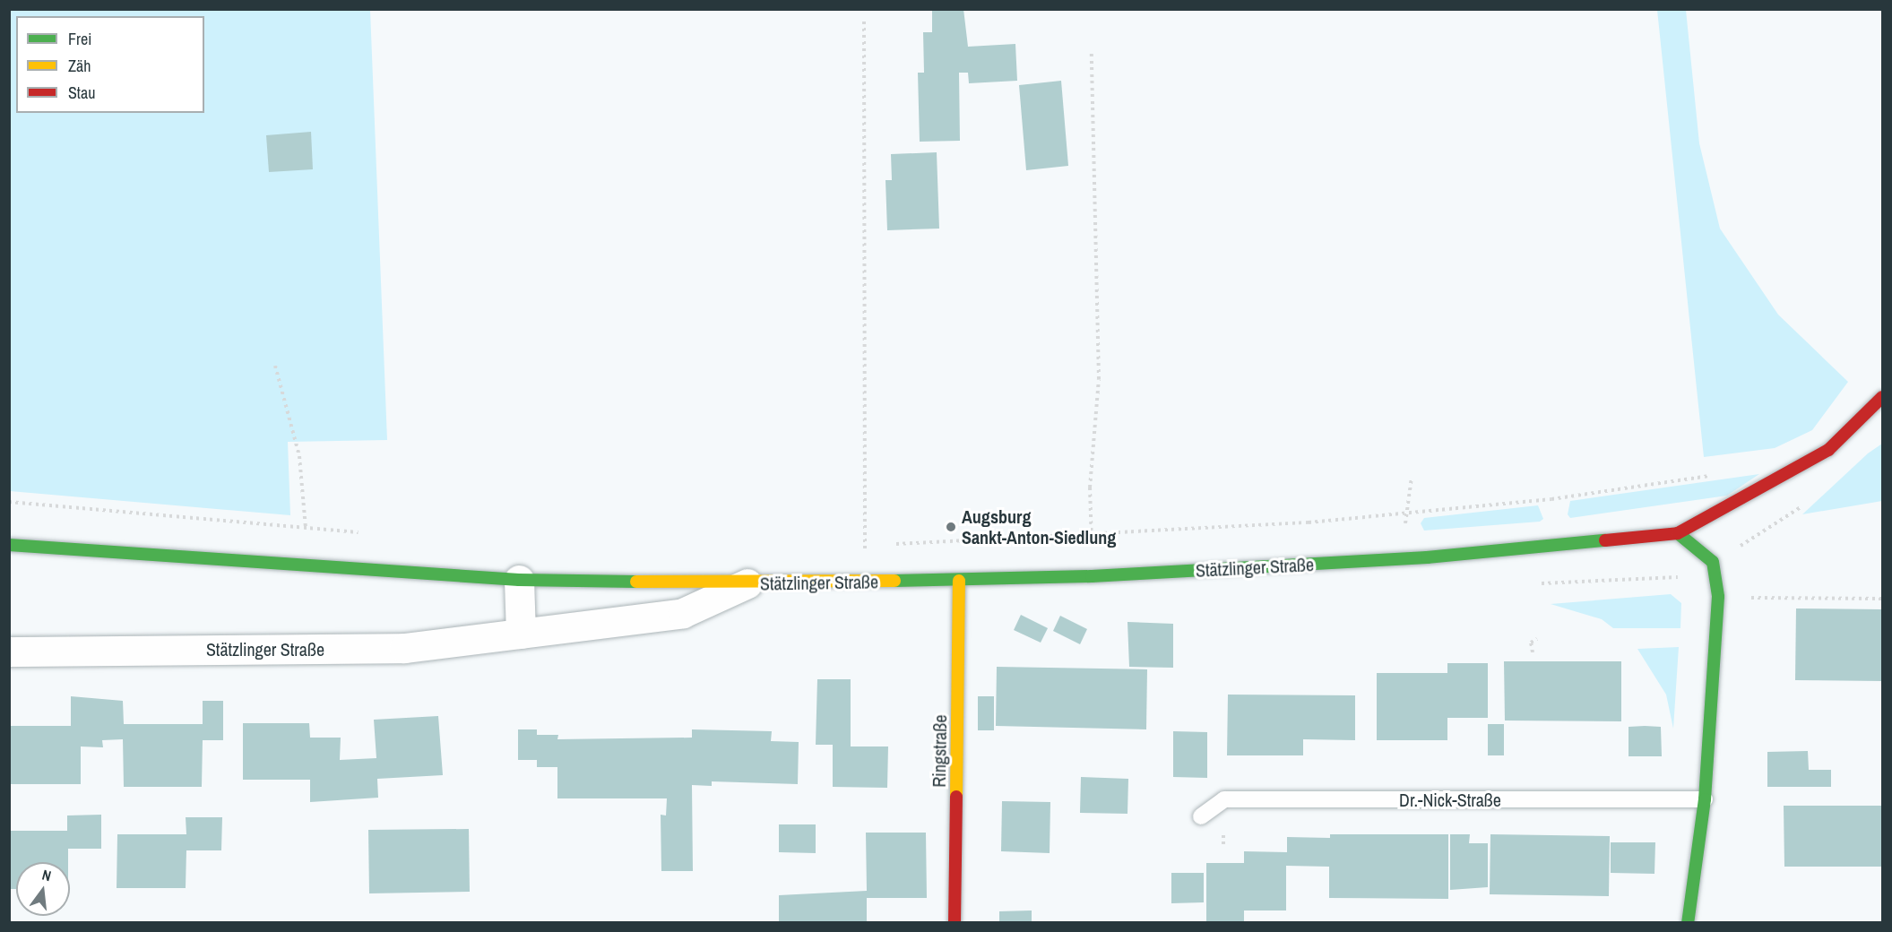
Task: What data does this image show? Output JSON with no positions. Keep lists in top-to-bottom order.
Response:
{
  "streets": {
    "street": ["Stätzlinger Straße", "Ringstraße"],
    "lane": ["Dr.-Nick-Straße"]
  },
  "crossings": [
    ["Stätzlinger Straße", "Ringstraße"]
  ],
  "places": ["Augsburg Sankt-Anton-Siedlung"],
  "legend": ["Frei", "Zäh", "Stau"],
  "north": "top"
}
